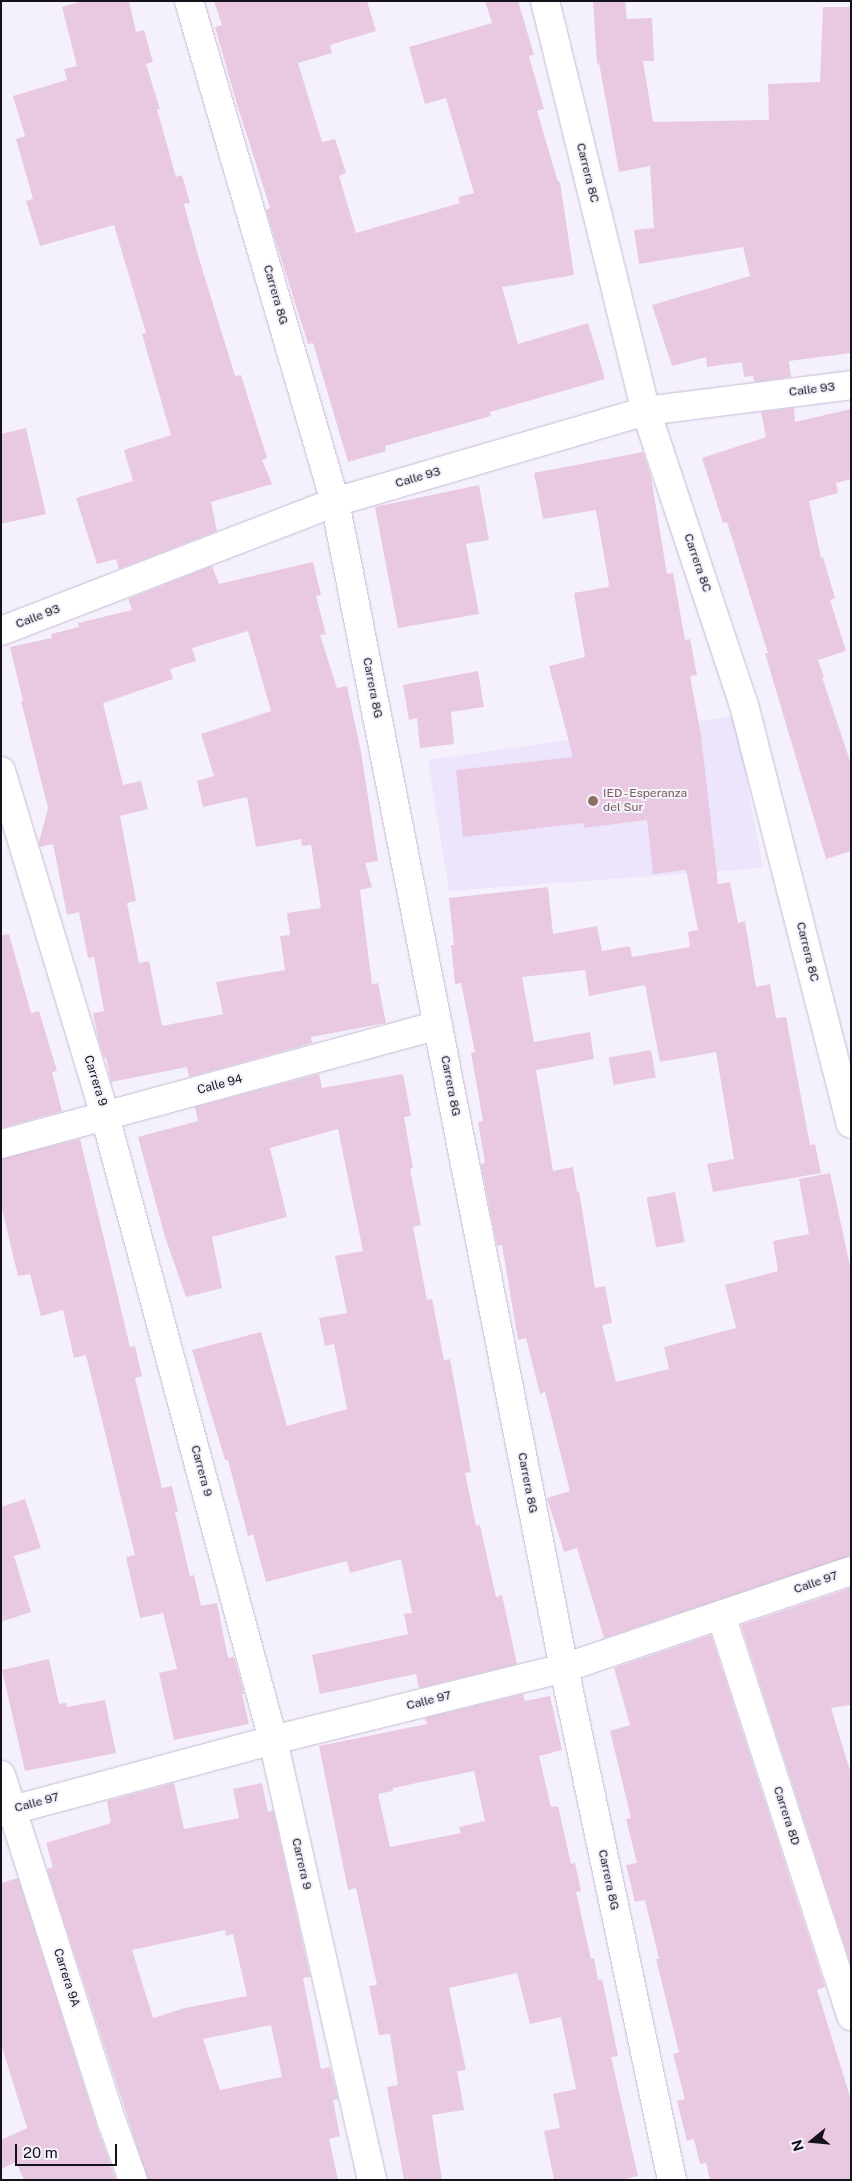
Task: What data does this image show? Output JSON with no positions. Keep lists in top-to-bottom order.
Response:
{
  "streets": {
    "street": [
      "Carrera 8C",
      "Carrera 8G",
      "Calle 93",
      "Carrera 9",
      "Calle 94",
      "Calle 97",
      "Carrera 8D",
      "Carrera 9A"
    ]
  },
  "crossings": [
    ["Carrera 8C", "Calle 93"],
    ["Carrera 8G", "Calle 93"],
    ["Carrera 8G", "Calle 94"],
    ["Carrera 8G", "Calle 97"],
    ["Carrera 9", "Calle 94"],
    ["Carrera 9", "Calle 97"],
    ["Calle 97", "Carrera 8D"],
    ["Calle 97", "Carrera 9A"]
  ],
  "places": ["IED - Esperanza del Sur"],
  "scale_bar": "20 m",
  "north": "left"
}
